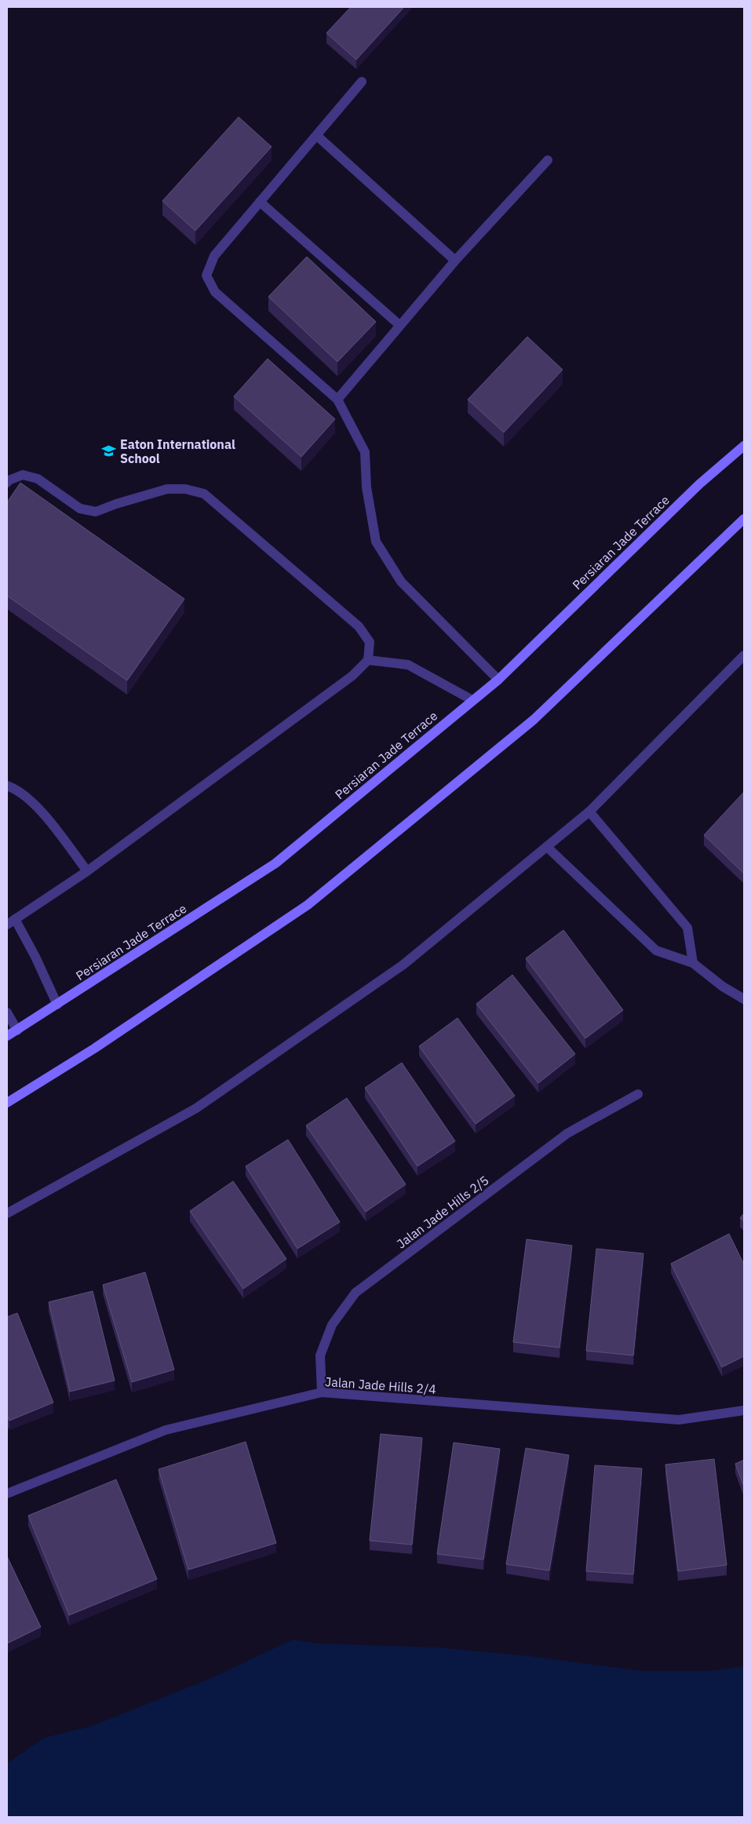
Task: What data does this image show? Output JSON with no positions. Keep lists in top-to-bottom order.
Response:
{
  "streets": {
    "street": ["Persiaran Jade Terrace", "Jalan Jade Hills 2/5", "Jalan Jade Hills 2/4"]
  },
  "crossings": [
    ["Jalan Jade Hills 2/5", "Jalan Jade Hills 2/4"]
  ],
  "places": {
    "school or university": ["Eaton International School"]
  }
}
